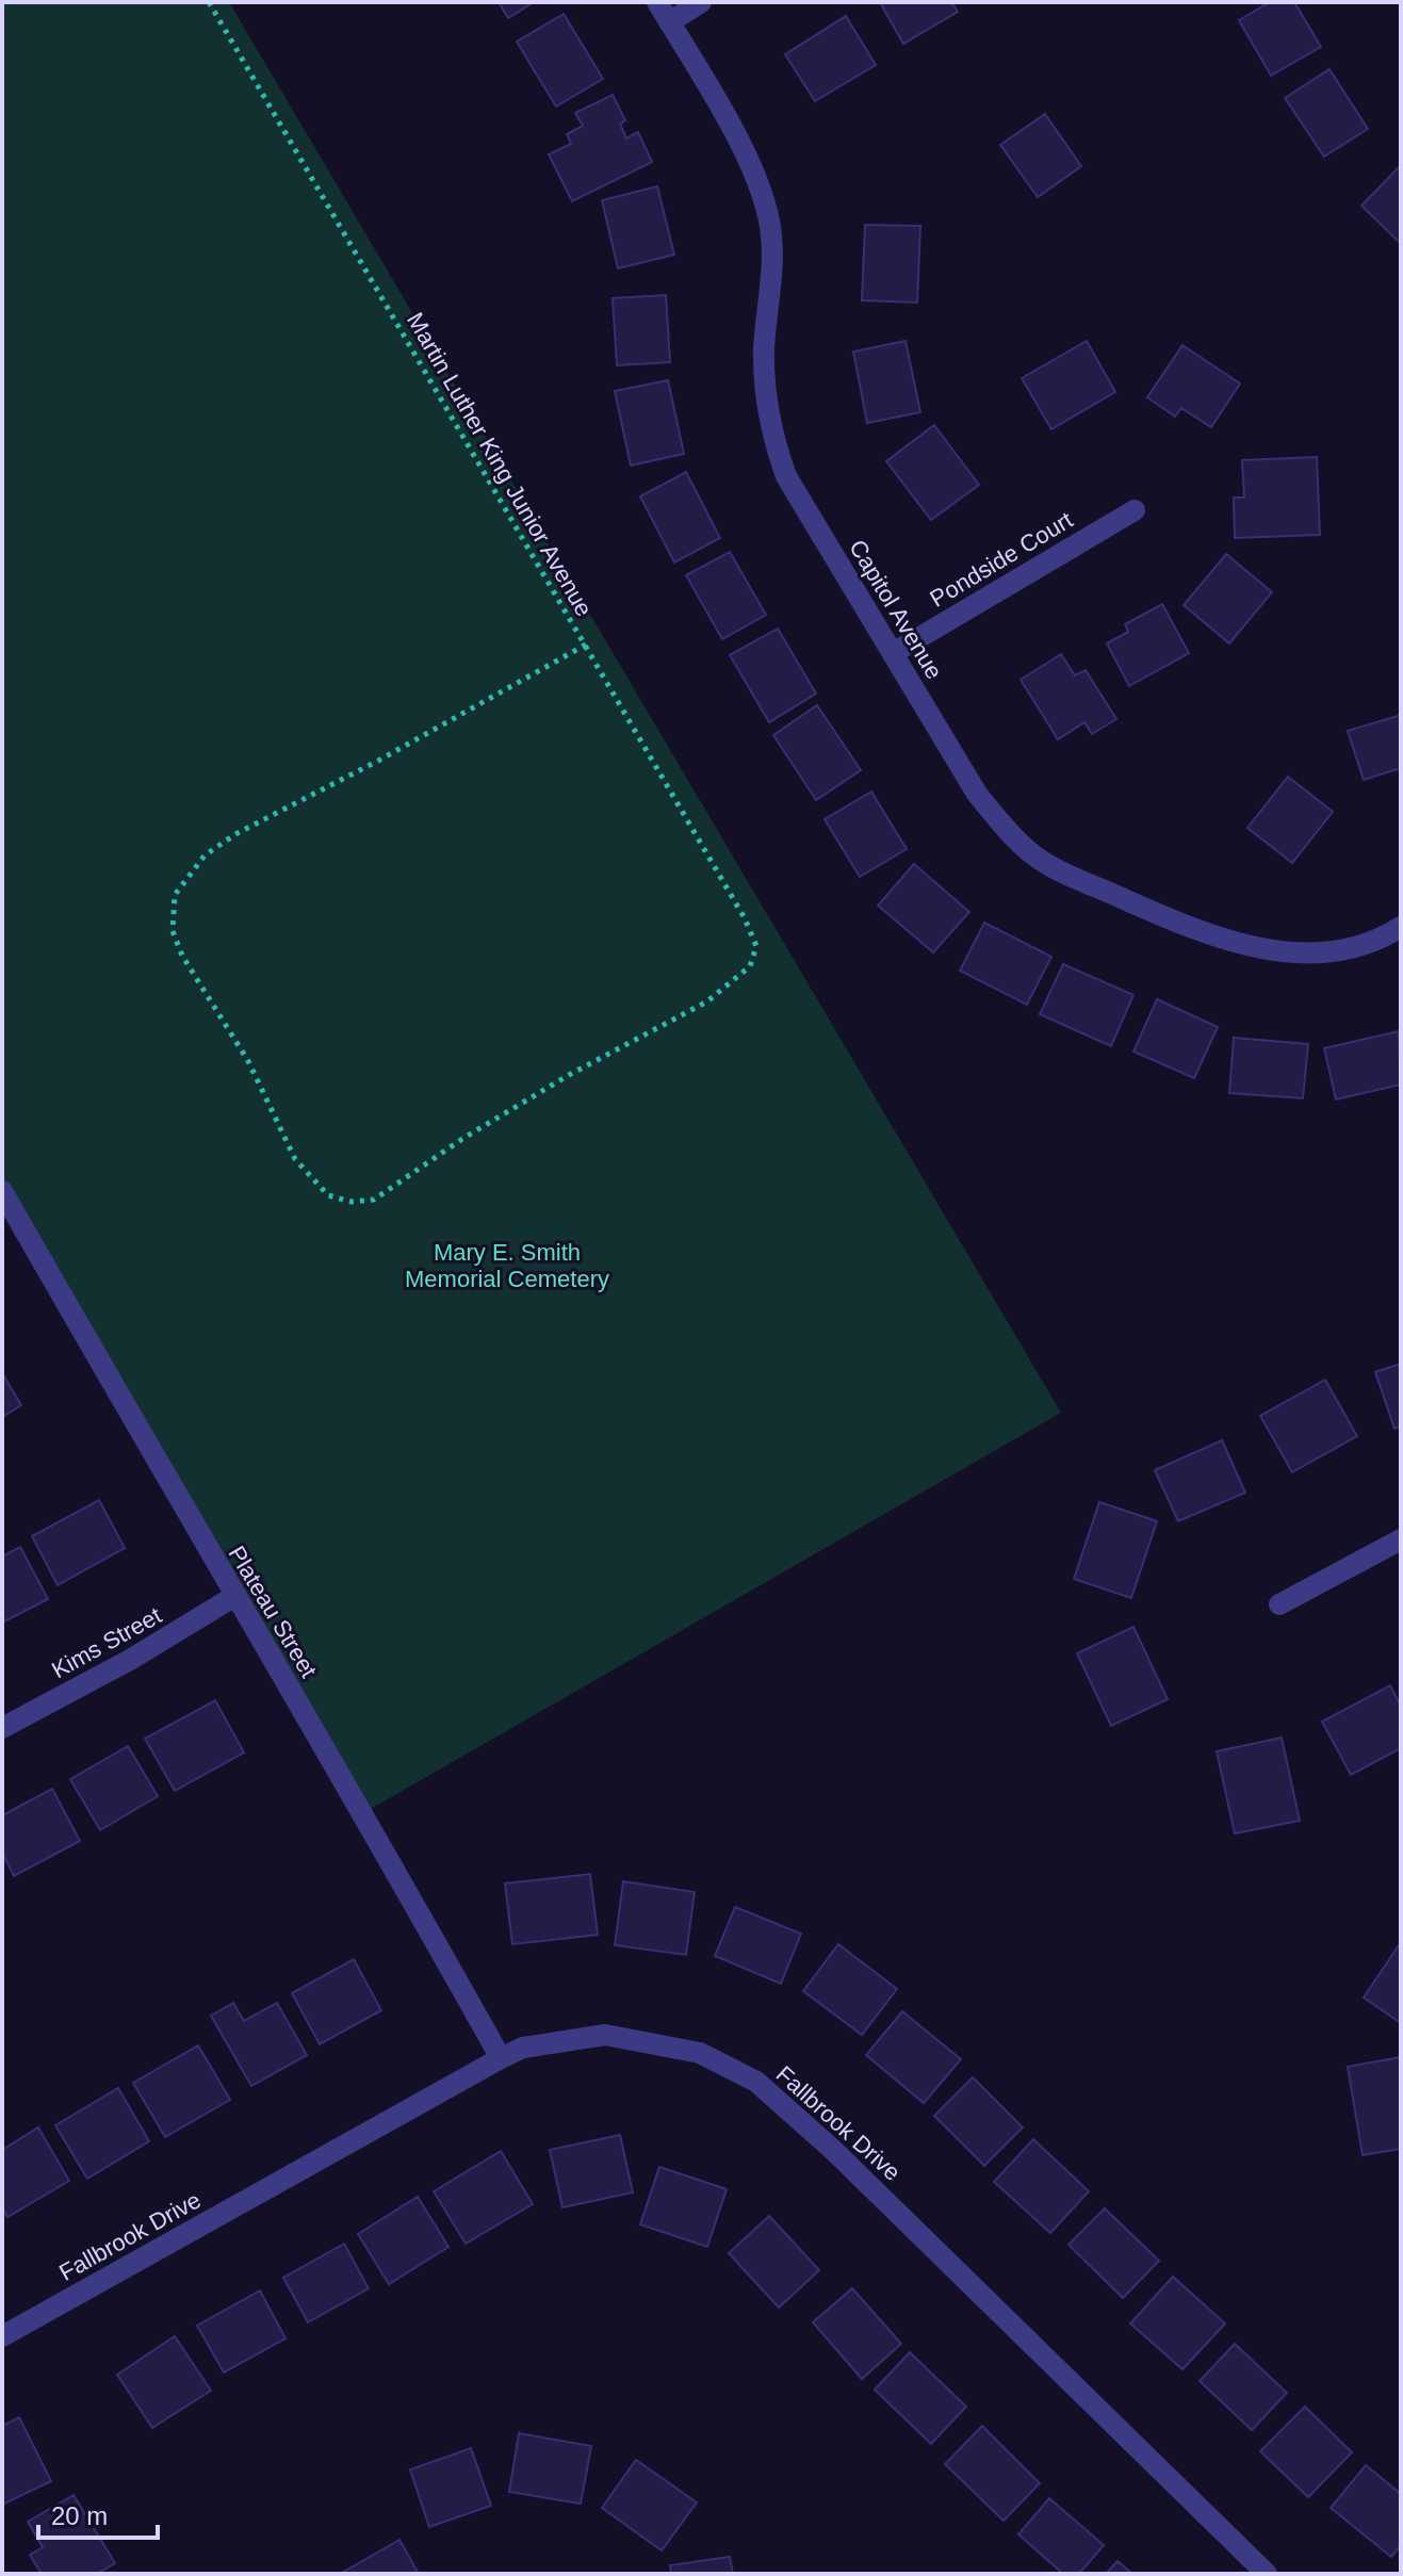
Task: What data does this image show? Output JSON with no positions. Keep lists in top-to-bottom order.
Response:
{
  "streets": {
    "street": [
      "Pondside Court",
      "Capitol Avenue",
      "Plateau Street",
      "Kims Street",
      "Fallbrook Drive"
    ],
    "path": ["Martin Luther King Junior Avenue"]
  },
  "crossings": [
    ["Pondside Court", "Capitol Avenue"],
    ["Plateau Street", "Kims Street"],
    ["Plateau Street", "Fallbrook Drive"]
  ],
  "parks": ["Mary E. Smith Memorial Cemetery"],
  "scale_bar": "20 m"
}
